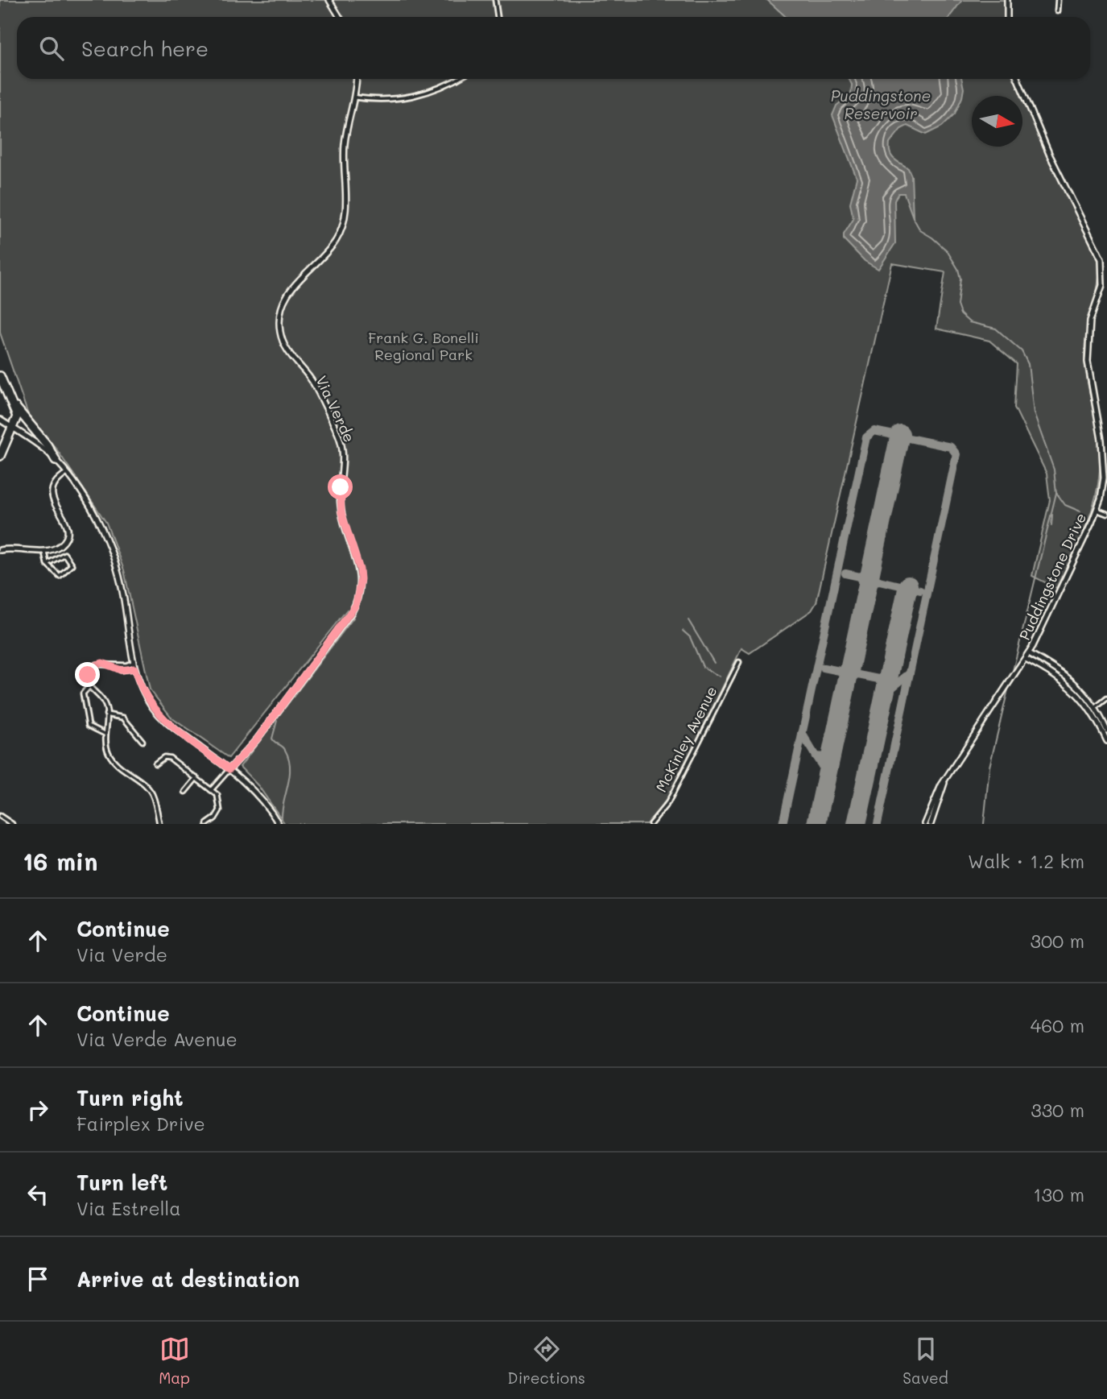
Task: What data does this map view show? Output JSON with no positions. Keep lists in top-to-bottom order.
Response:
{
  "streets": {
    "main road": ["Via Verde", "Puddingstone Drive"],
    "street": ["McKinley Avenue"]
  },
  "water": ["Puddingstone Reservoir"],
  "parks": ["Frank G. Bonelli Regional Park"],
  "north": "right",
  "page": {
    "search": "Search here",
    "heading": ["16 min", "Walk · 1.2 km"],
    "list": [
      ["Continue", "Via Verde", "300 m"],
      ["Continue", "Via Verde Avenue", "460 m"],
      ["Turn right", "Fairplex Drive", "330 m"],
      ["Turn left", "Via Estrella", "130 m"],
      "Arrive at destination"
    ],
    "nav": ["Map", "Directions", "Saved"]
  }
}
